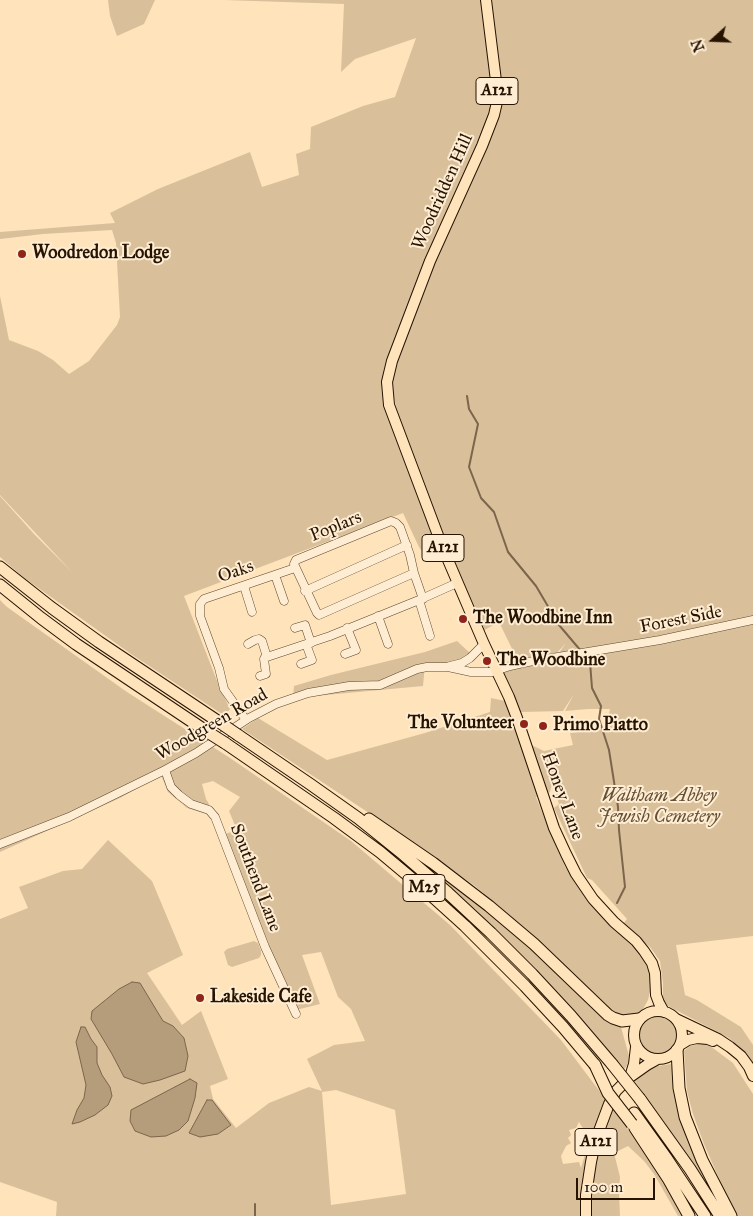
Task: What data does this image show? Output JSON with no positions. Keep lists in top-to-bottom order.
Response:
{
  "streets": {
    "highway": ["M25"],
    "main road": ["A121", "Woodridden Hill", "Honey Lane"],
    "street": [
      "Poplars",
      "Oaks",
      "Forest Side",
      "Woodgreen Road",
      "Southend Lane"
    ]
  },
  "crossings": [
    ["A121", "Honey Lane"],
    ["A121", "M25"],
    ["Woodridden Hill", "Honey Lane"],
    ["Poplars", "Oaks"],
    ["Oaks", "Woodgreen Road"],
    ["Forest Side", "Woodgreen Road"],
    ["Forest Side", "Honey Lane"],
    ["Woodgreen Road", "Honey Lane"],
    ["Woodgreen Road", "Southend Lane"],
    ["Honey Lane", "M25"]
  ],
  "parks": ["Waltham Abbey Jewish Cemetery"],
  "places": [
    "Woodredon Lodge",
    "The Woodbine Inn",
    "The Woodbine",
    "The Volunteer",
    "Primo Piatto",
    "Lakeside Cafe"
  ],
  "scale_bar": "100 m",
  "north": "left"
}
